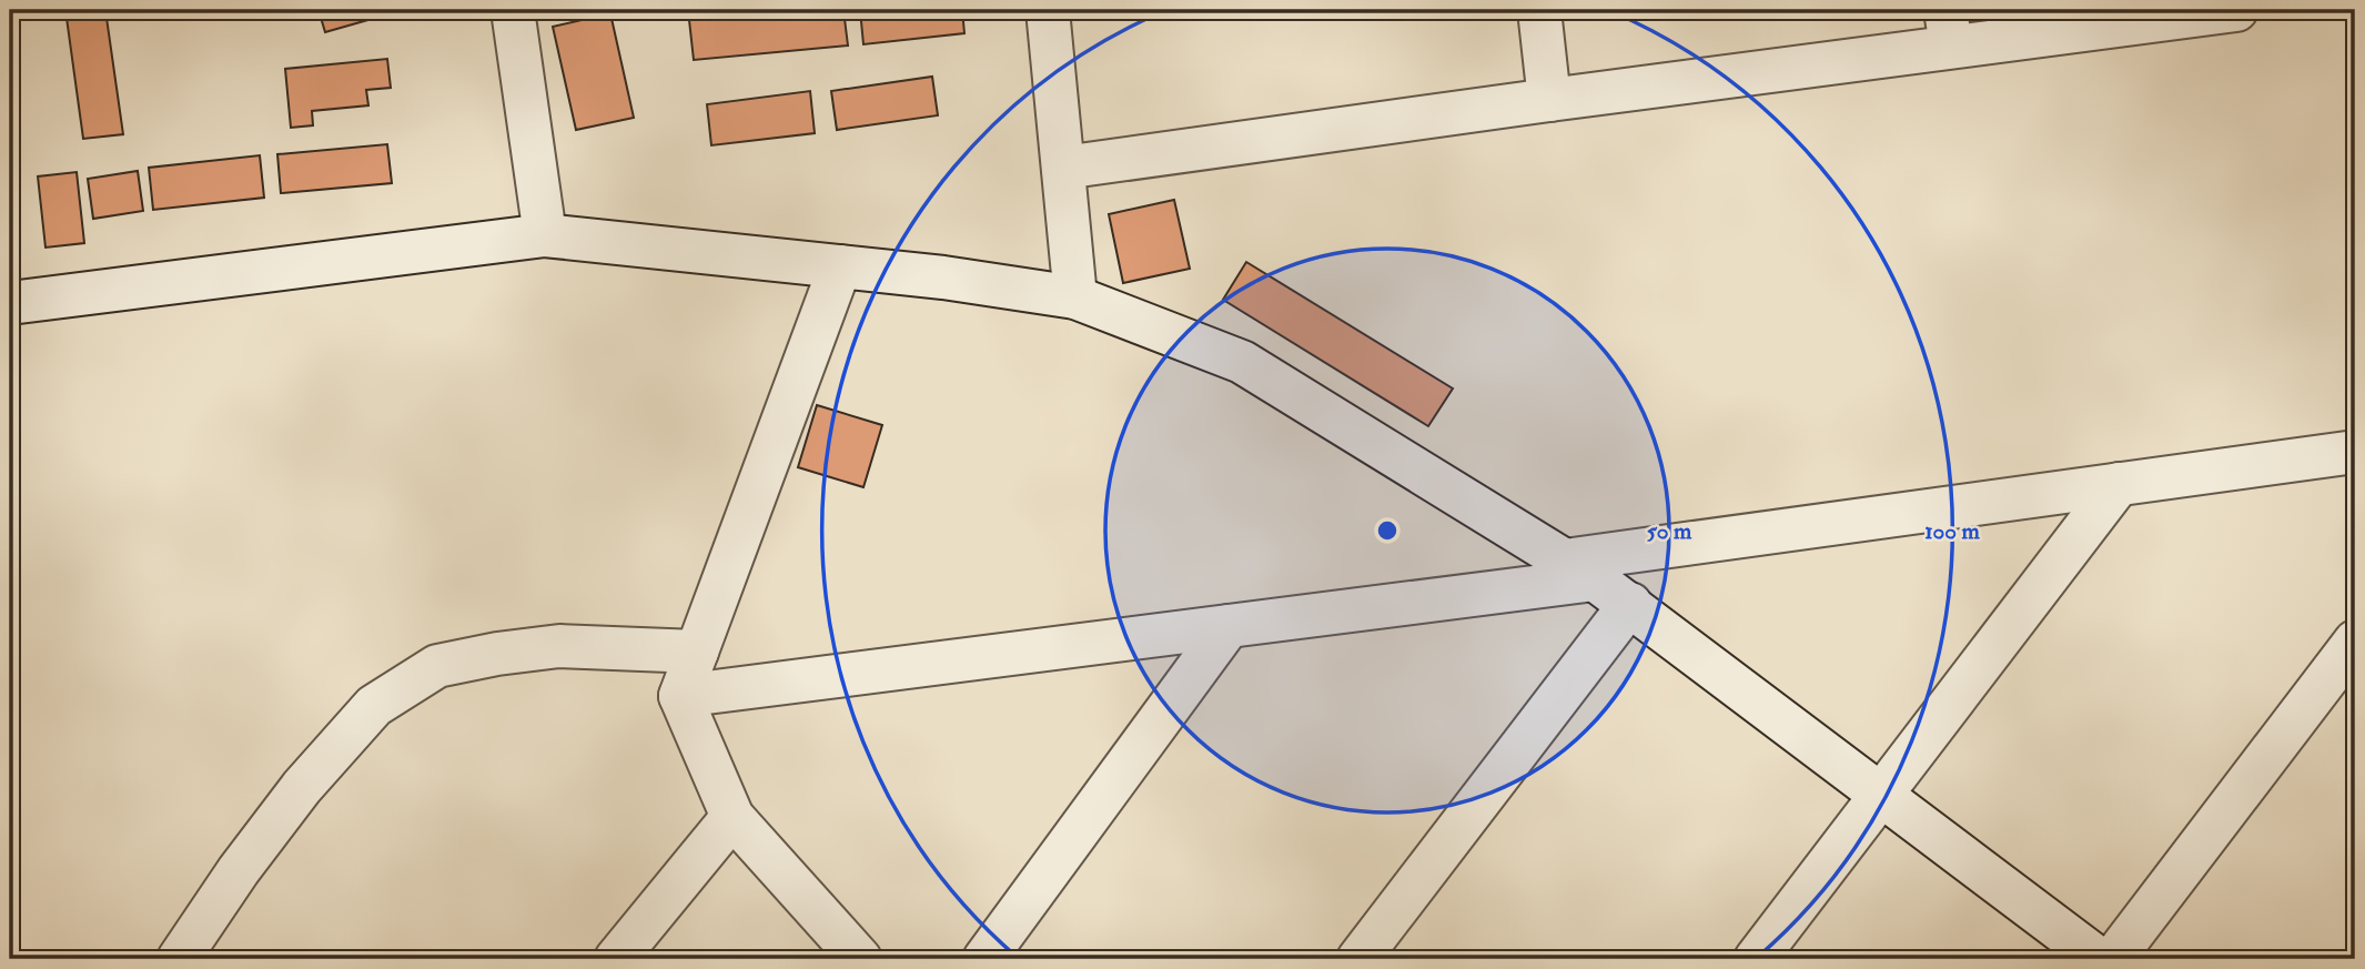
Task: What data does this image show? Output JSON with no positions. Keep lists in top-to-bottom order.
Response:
{
  "rings": ["50 m", "100 m"]
}
